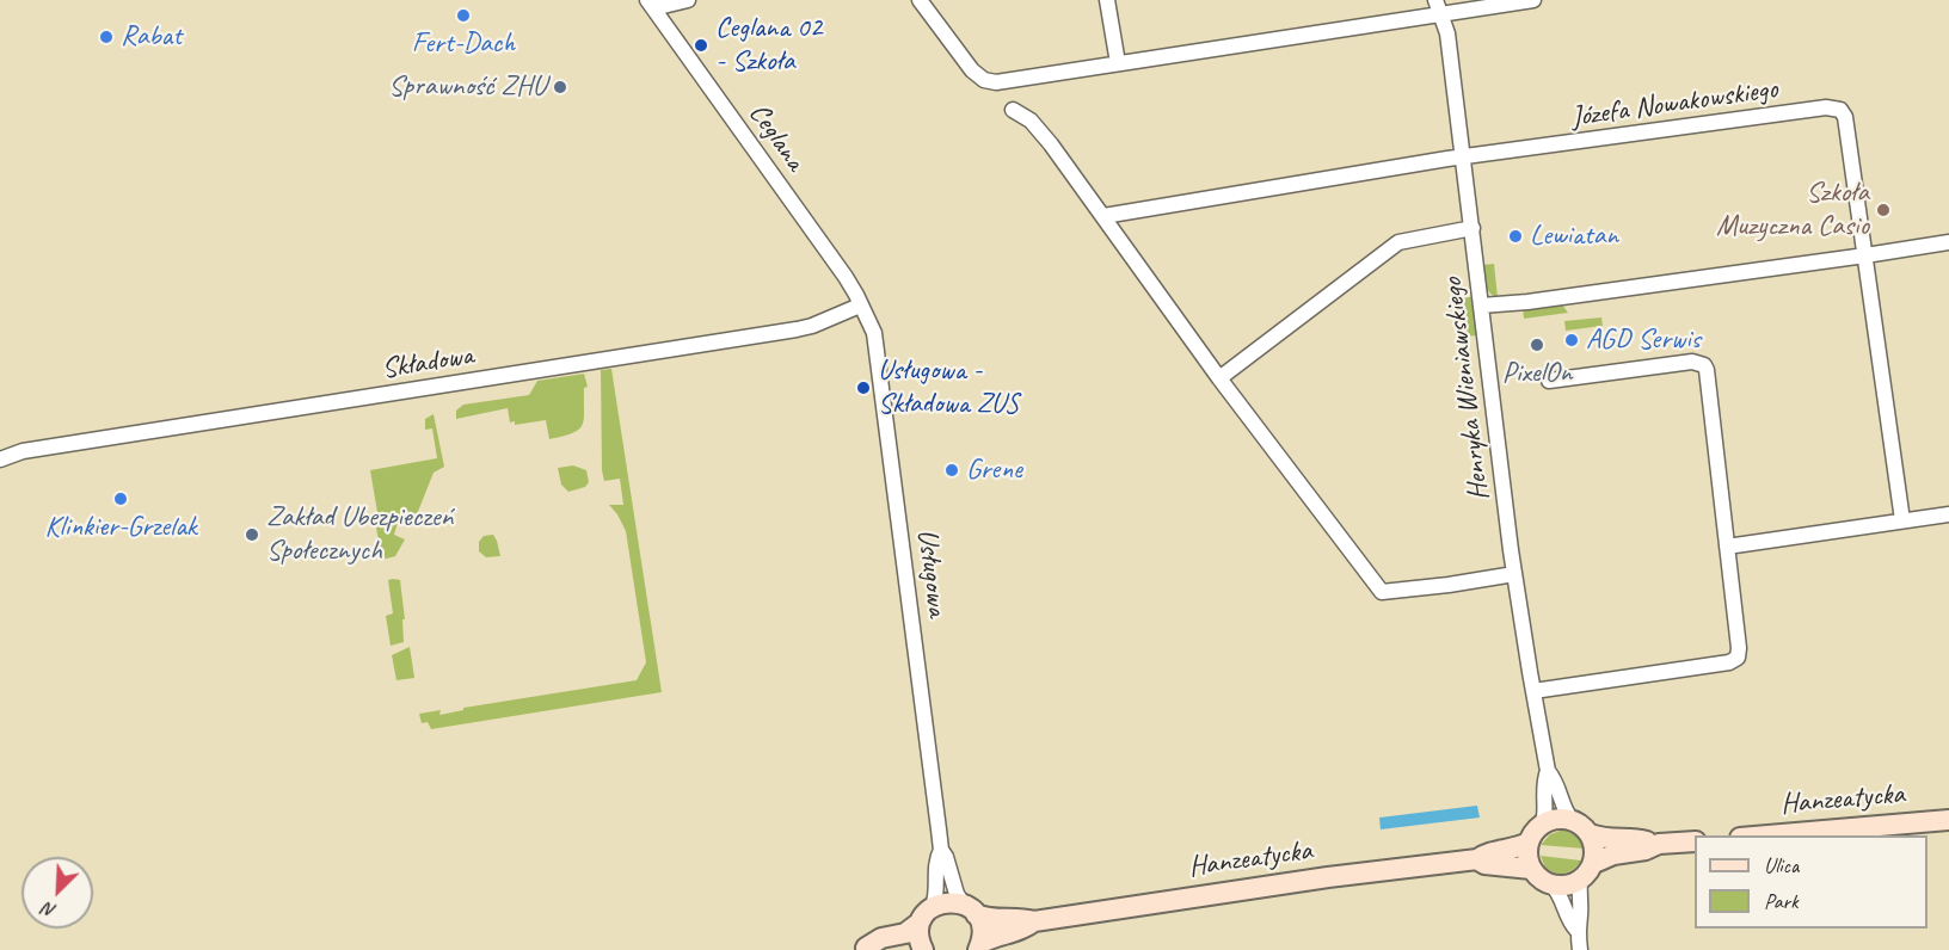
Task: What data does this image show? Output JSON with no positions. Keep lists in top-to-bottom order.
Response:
{
  "streets": {
    "street": [
      "Józefa Nowakowskiego",
      "Ceglana",
      "Składowa",
      "Henryka Wieniawskiego",
      "Usługowa",
      "Hanzeatycka"
    ]
  },
  "crossings": [
    ["Józefa Nowakowskiego", "Henryka Wieniawskiego"],
    ["Ceglana", "Składowa"],
    ["Ceglana", "Usługowa"],
    ["Składowa", "Usługowa"],
    ["Henryka Wieniawskiego", "Hanzeatycka"],
    ["Usługowa", "Hanzeatycka"]
  ],
  "places": [
    "Fert-Dach",
    "Rabat",
    "Ceglana 02 - Szkoła",
    "Sprawność ZHU",
    "Szkoła Muzyczna Casio",
    "Lewiatan",
    "AGD Serwis",
    "PixelOn",
    "Usługowa - Składowa ZUS",
    "Grene",
    "Klinkier-Grzelak",
    "Zakład Ubezpieczeń Społecznych"
  ],
  "legend": ["Ulica", "Park"],
  "north": "bottom left"
}
